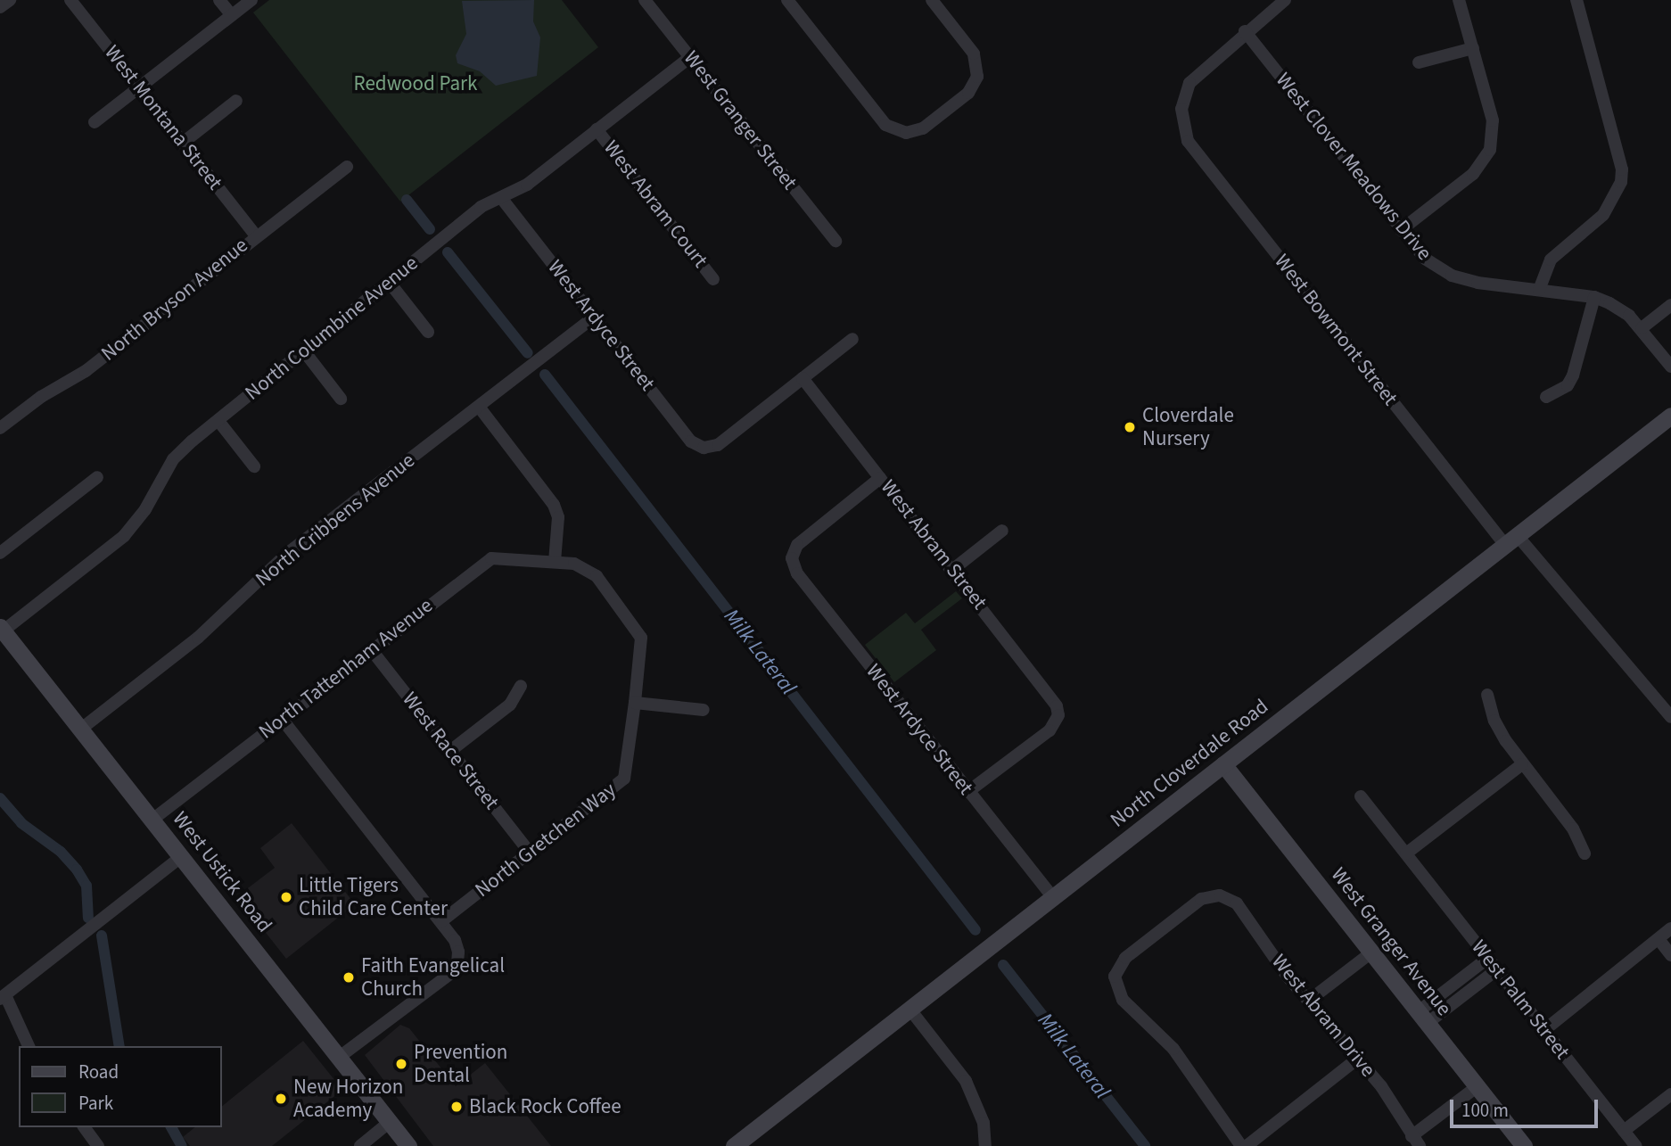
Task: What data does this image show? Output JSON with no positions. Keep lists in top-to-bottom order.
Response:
{
  "streets": {
    "main road": ["North Cloverdale Road", "West Ustick Road", "West Granger Avenue"],
    "street": [
      "West Montana Street",
      "West Granger Street",
      "West Clover Meadows Drive",
      "West Abram Court",
      "North Bryson Avenue",
      "West Ardyce Street",
      "North Columbine Avenue",
      "West Bowmont Street",
      "North Cribbens Avenue",
      "West Abram Street",
      "North Tattenham Avenue",
      "West Race Street",
      "North Gretchen Way",
      "West Palm Street",
      "West Abram Drive"
    ]
  },
  "crossings": [
    ["West Montana Street", "North Bryson Avenue"],
    ["West Granger Street", "North Columbine Avenue"],
    ["West Clover Meadows Drive", "West Bowmont Street"],
    ["West Abram Court", "North Columbine Avenue"],
    ["West Ardyce Street", "North Columbine Avenue"],
    ["West Ardyce Street", "North Cribbens Avenue"],
    ["West Ardyce Street", "West Abram Street"],
    ["West Ardyce Street", "North Cloverdale Road"],
    ["North Columbine Avenue", "West Ustick Road"],
    ["West Bowmont Street", "North Cloverdale Road"],
    ["North Cribbens Avenue", "West Ustick Road"],
    ["North Tattenham Avenue", "West Race Street"],
    ["North Tattenham Avenue", "North Gretchen Way"],
    ["North Tattenham Avenue", "West Ustick Road"],
    ["West Race Street", "North Gretchen Way"],
    ["North Cloverdale Road", "West Granger Avenue"]
  ],
  "water": ["Milk Lateral"],
  "parks": ["Redwood Park"],
  "places": [
    "Cloverdale Nursery",
    "Little Tigers Child Care Center",
    "Faith Evangelical Church",
    "Prevention Dental",
    "New Horizon Academy",
    "Black Rock Coffee"
  ],
  "legend": ["Road", "Park"],
  "scale_bar": "100 m"
}
